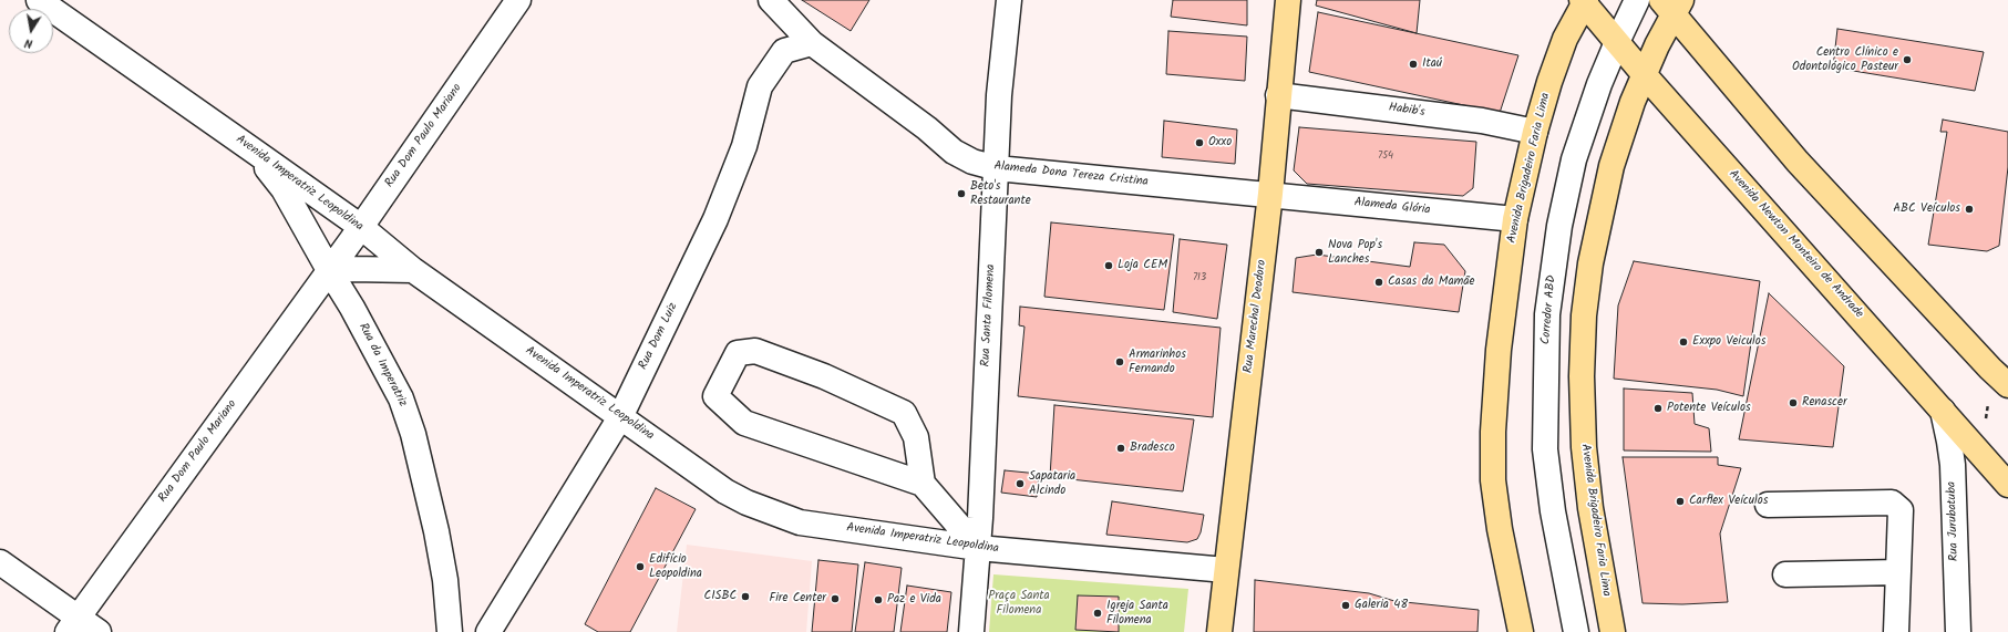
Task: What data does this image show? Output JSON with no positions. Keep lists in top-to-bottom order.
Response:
{
  "streets": {
    "main road": ["Avenida Brigadeiro Faria Lima", "Avenida Newton Monteiro de Andrade", "Rua Marechal Deodoro"],
    "street": [
      "Habib's",
      "Rua Dom Paulo Mariano",
      "Alameda Dona Tereza Cristina",
      "Avenida Imperatriz Leopoldina",
      "Alameda Glória",
      "Corredor ABD",
      "Rua Santa Filomena",
      "Rua Dom Luiz",
      "Rua da Imperatriz",
      "Rua Jurubatuba"
    ]
  },
  "crossings": [
    ["Habib's", "Avenida Brigadeiro Faria Lima"],
    ["Habib's", "Rua Marechal Deodoro"],
    ["Rua Dom Paulo Mariano", "Avenida Imperatriz Leopoldina"],
    ["Rua Dom Paulo Mariano", "Rua da Imperatriz"],
    ["Avenida Brigadeiro Faria Lima", "Alameda Glória"],
    ["Avenida Brigadeiro Faria Lima", "Avenida Newton Monteiro de Andrade"],
    ["Alameda Dona Tereza Cristina", "Alameda Glória"],
    ["Alameda Dona Tereza Cristina", "Rua Santa Filomena"],
    ["Alameda Dona Tereza Cristina", "Rua Marechal Deodoro"],
    ["Alameda Dona Tereza Cristina", "Rua Dom Luiz"],
    ["Avenida Imperatriz Leopoldina", "Rua Santa Filomena"],
    ["Avenida Imperatriz Leopoldina", "Rua Marechal Deodoro"],
    ["Avenida Imperatriz Leopoldina", "Rua Dom Luiz"],
    ["Avenida Imperatriz Leopoldina", "Rua da Imperatriz"],
    ["Alameda Glória", "Rua Marechal Deodoro"],
    ["Avenida Newton Monteiro de Andrade", "Corredor ABD"],
    ["Avenida Newton Monteiro de Andrade", "Rua Jurubatuba"]
  ],
  "parks": ["Praça Santa Filomena"],
  "places": [
    "Centro Clínico e Odontológico Pasteur",
    "Itaú",
    "Oxxo",
    "Beto's Restaurante",
    "ABC Veículos",
    "Nova Pop's Lanches",
    "Loja CEM",
    "Casas da Mamãe",
    "Exxpo Veiculos",
    "Armarinhos Fernando",
    "Renascer",
    "Potente Veículos",
    "Bradesco",
    "Sapataria Alcindo",
    "Carflex Veículos",
    "Edifício Leopoldina",
    "CISBC",
    "Fire Center",
    "Paz e Vida",
    "Galeria 48",
    "Igreja Santa Filomena"
  ],
  "house_numbers": ["754", "713"],
  "north": "bottom"
}
